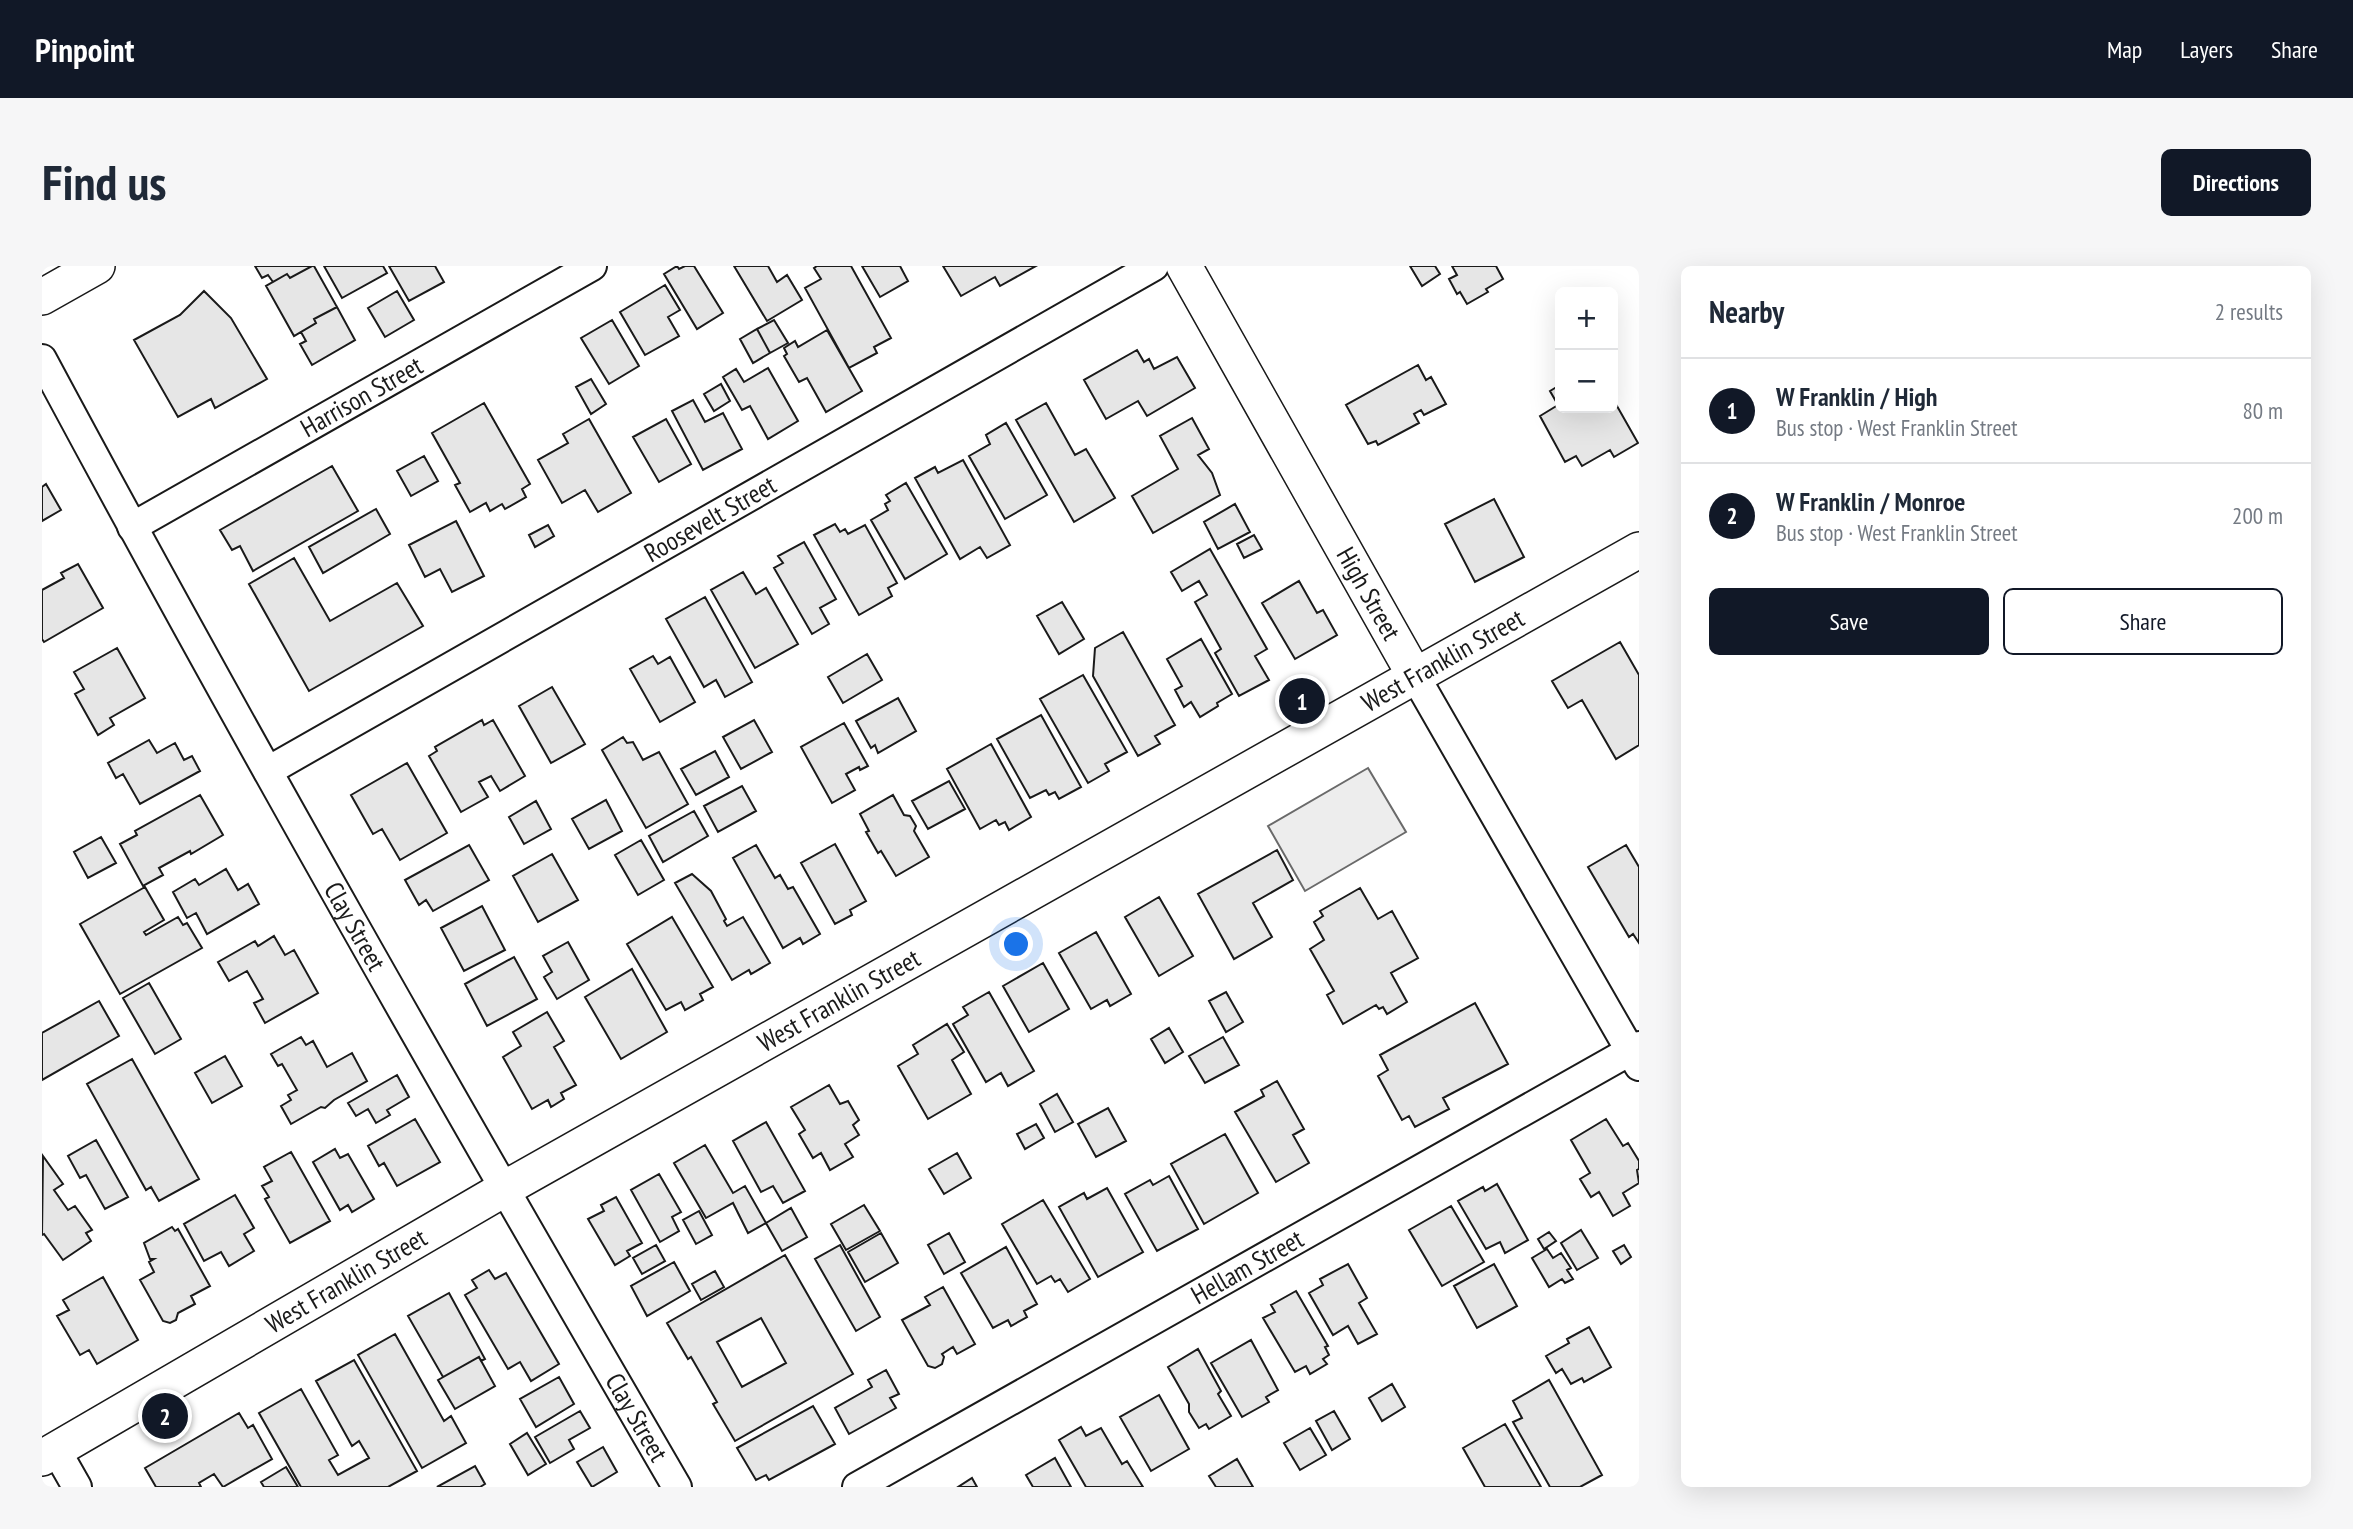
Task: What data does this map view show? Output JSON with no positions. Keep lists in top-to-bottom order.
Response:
{
  "streets": {
    "street": [
      "Harrison Street",
      "Roosevelt Street",
      "High Street",
      "West Franklin Street",
      "Clay Street",
      "Hellam Street"
    ]
  },
  "crossings": [
    ["Harrison Street", "Clay Street"],
    ["Roosevelt Street", "Clay Street"],
    ["High Street", "West Franklin Street"],
    ["High Street", "Hellam Street"],
    ["West Franklin Street", "Clay Street"]
  ],
  "page": {
    "header": "Pinpoint",
    "nav": ["Map", "Layers", "Share"],
    "buttons": [
      "Directions",
      ["Save", "Share"]
    ],
    "title": "Find us",
    "heading": ["Nearby", "2 results"],
    "map_buttons": ["+", "−"],
    "list": [
      {
        "mark": "1",
        "name": "W Franklin / High",
        "note": "Bus stop · West Franklin Street",
        "value": "80 m"
      },
      {
        "mark": "2",
        "name": "W Franklin / Monroe",
        "note": "Bus stop · West Franklin Street",
        "value": "200 m"
      }
    ],
    "pins": ["1", "2"]
  }
}
